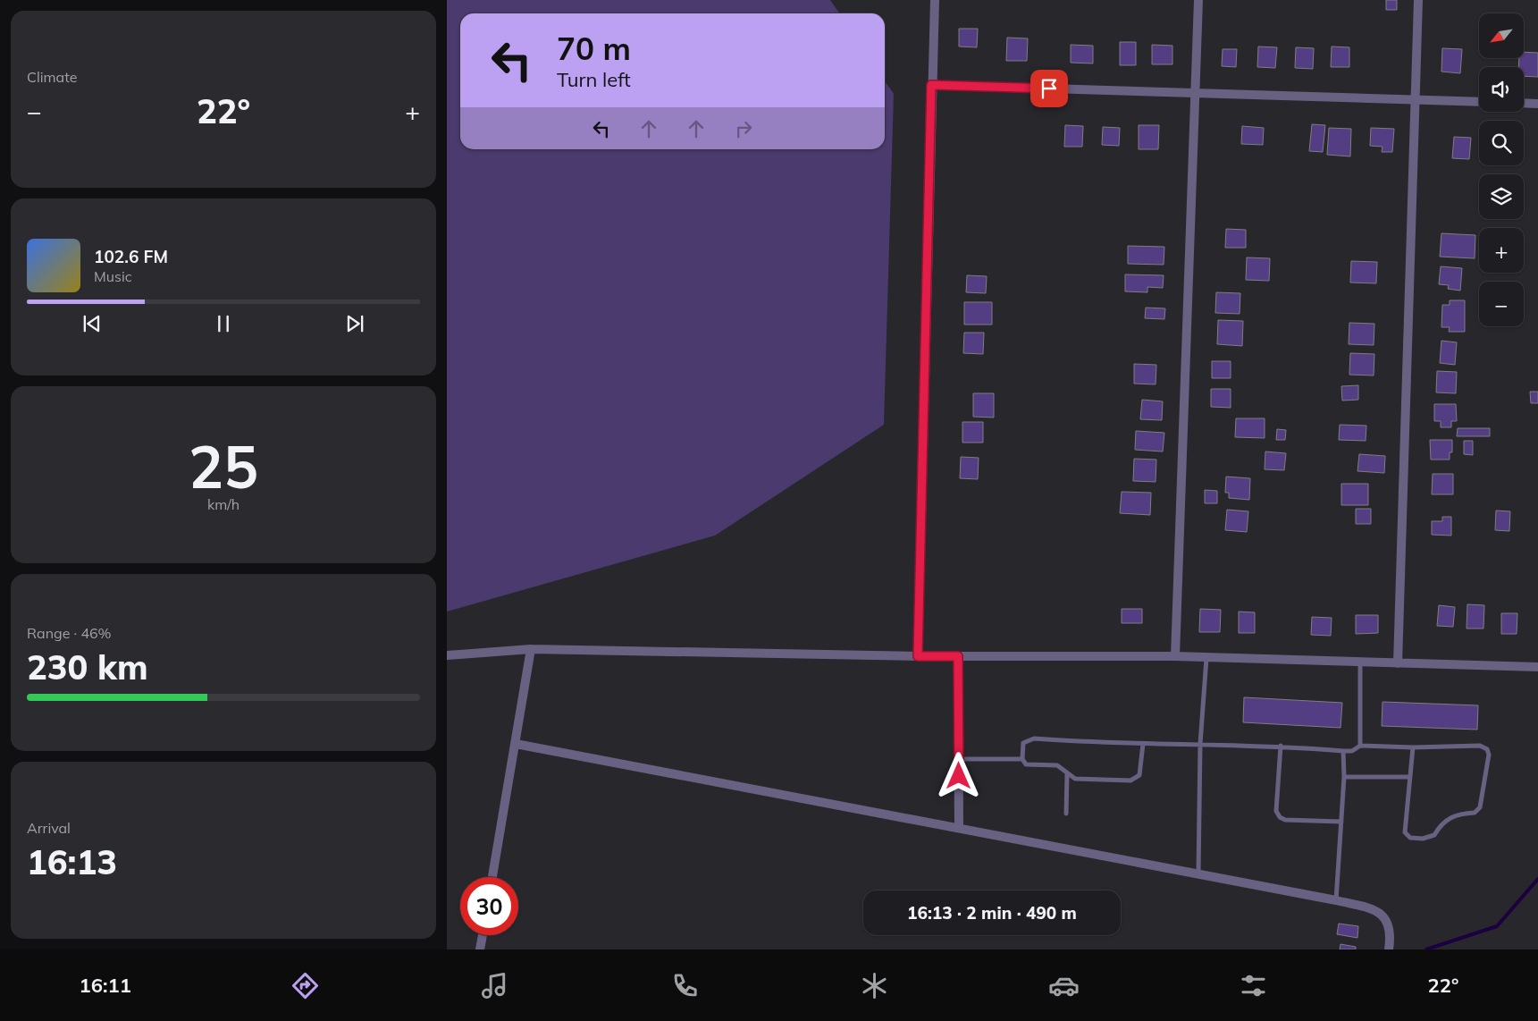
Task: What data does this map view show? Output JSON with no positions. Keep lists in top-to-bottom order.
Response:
{
  "north": "bottom left",
  "page": {
    "tile": [
      "Climate",
      ["25", "km/h"],
      ["Range · 46%", "230 km"],
      ["Arrival", "16:13"]
    ],
    "map_buttons": ["+", "−"],
    "turn": ["70 m", "Turn left"],
    "heat": ["−", "22°", "+"],
    "song": ["102.6 FM", "Music"],
    "limit": "30",
    "trip": "16:13 · 2 min · 490 m",
    "tabs": ["16:11", "22°"]
  }
}
